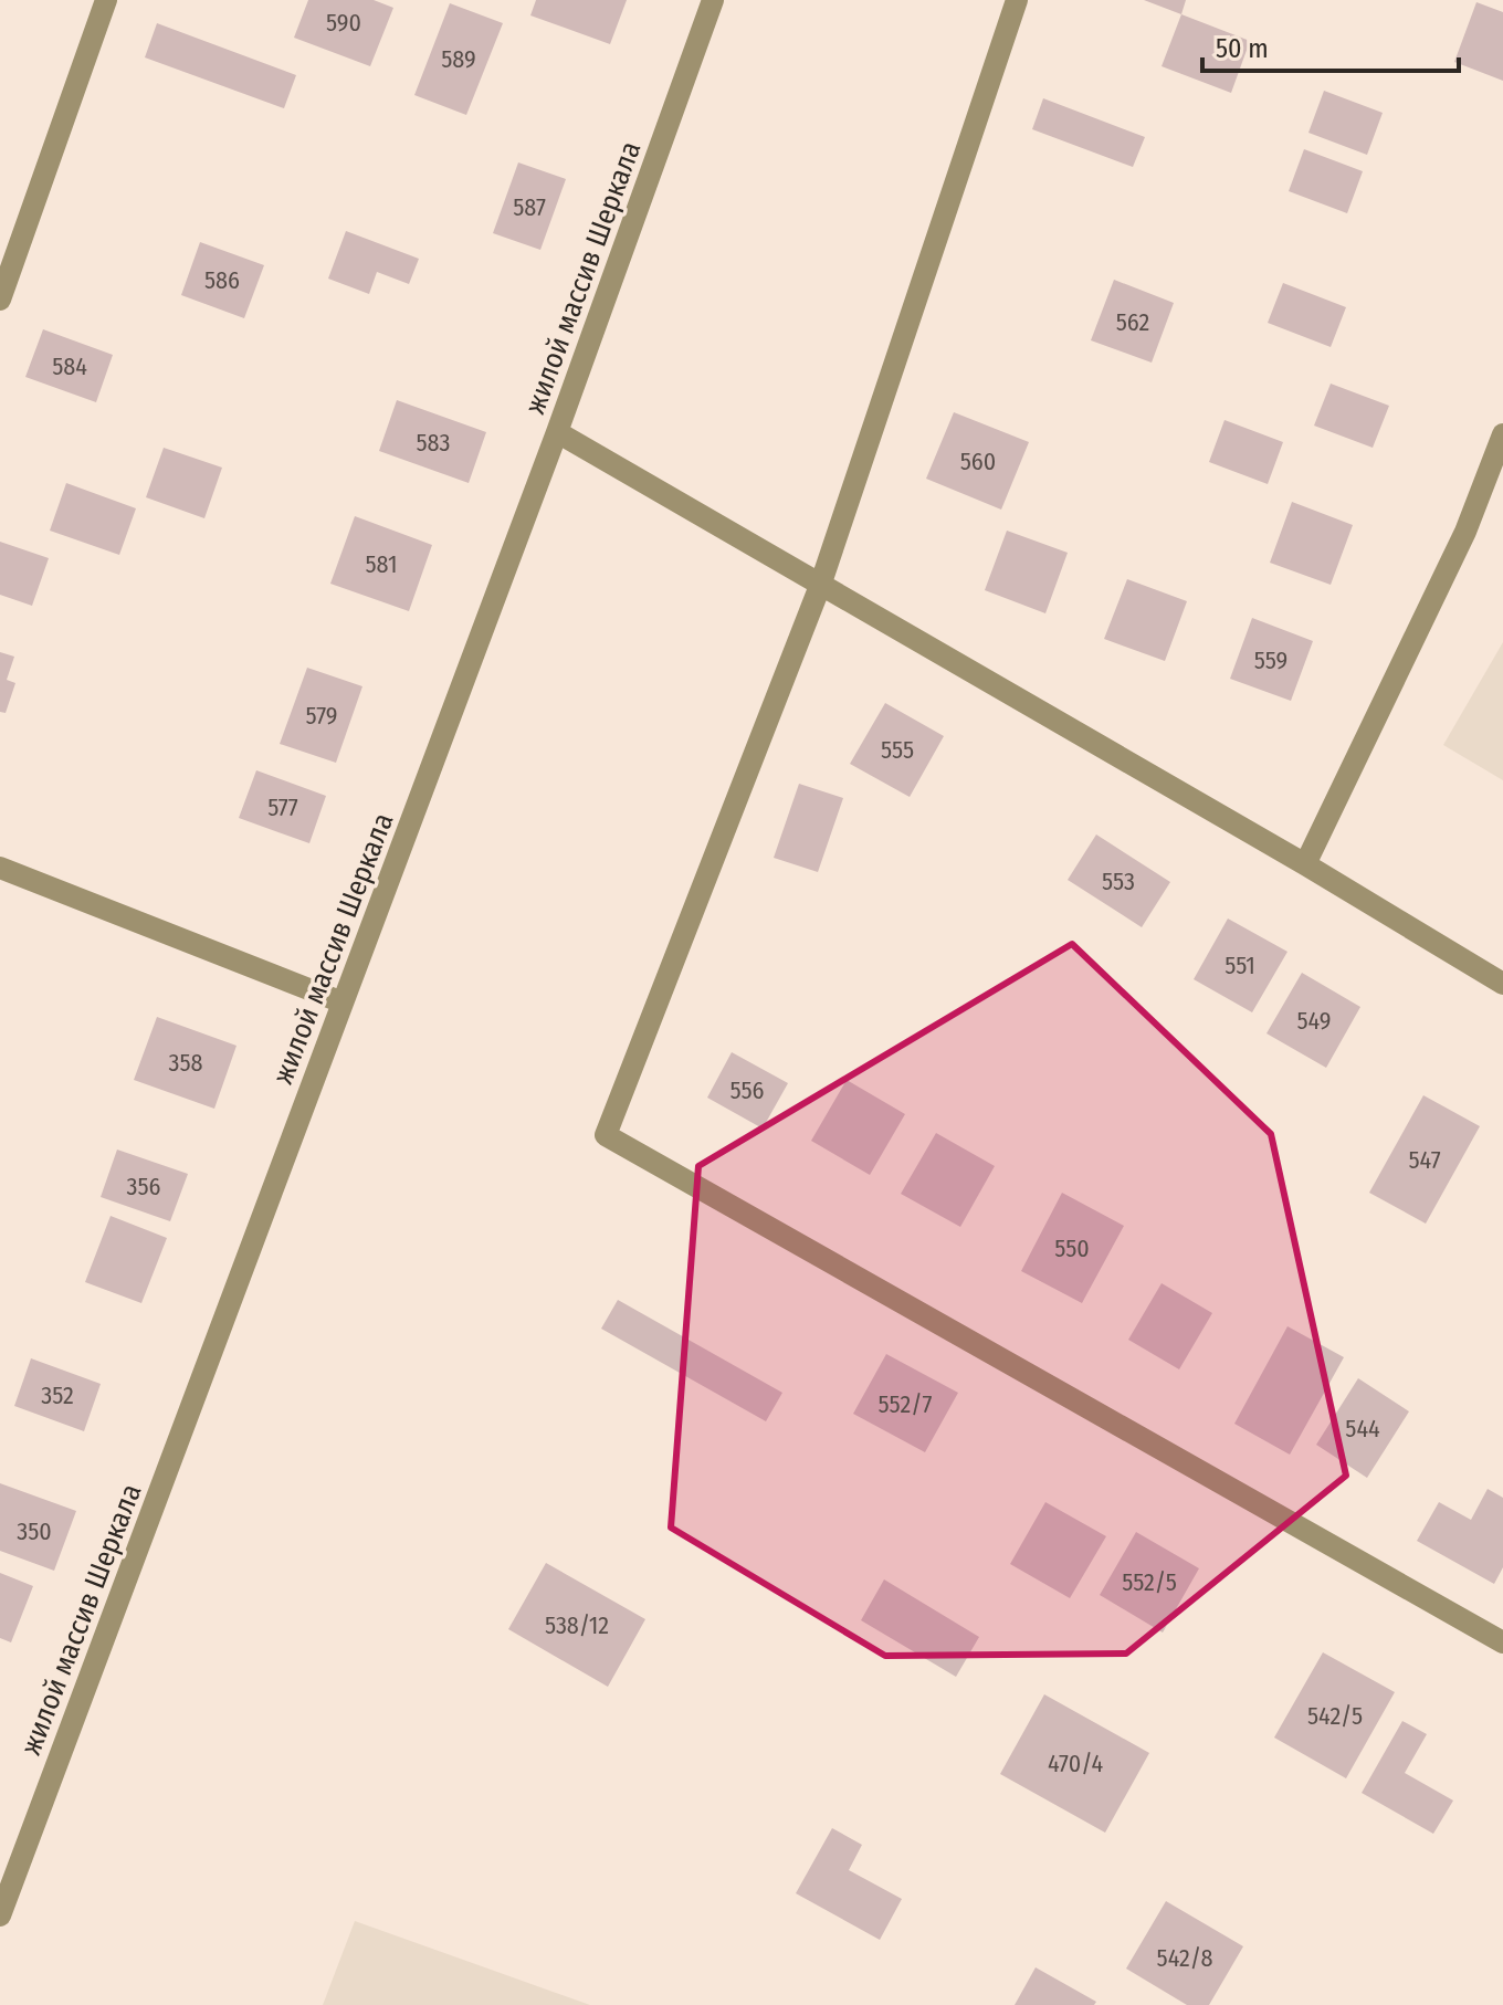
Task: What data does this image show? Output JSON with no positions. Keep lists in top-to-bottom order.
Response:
{
  "streets": {
    "street": ["жилой массив Шеркала"]
  },
  "house_numbers": [
    "590",
    "589",
    "587",
    "586",
    "562",
    "584",
    "583",
    "560",
    "581",
    "559",
    "579",
    "555",
    "577",
    "553",
    "551",
    "549",
    "358",
    "556",
    "547",
    "356",
    "550",
    "352",
    "552/7",
    "544",
    "350",
    "552/5",
    "538/12",
    "542/5",
    "470/4",
    "542/8"
  ],
  "scale_bar": "50 m"
}
